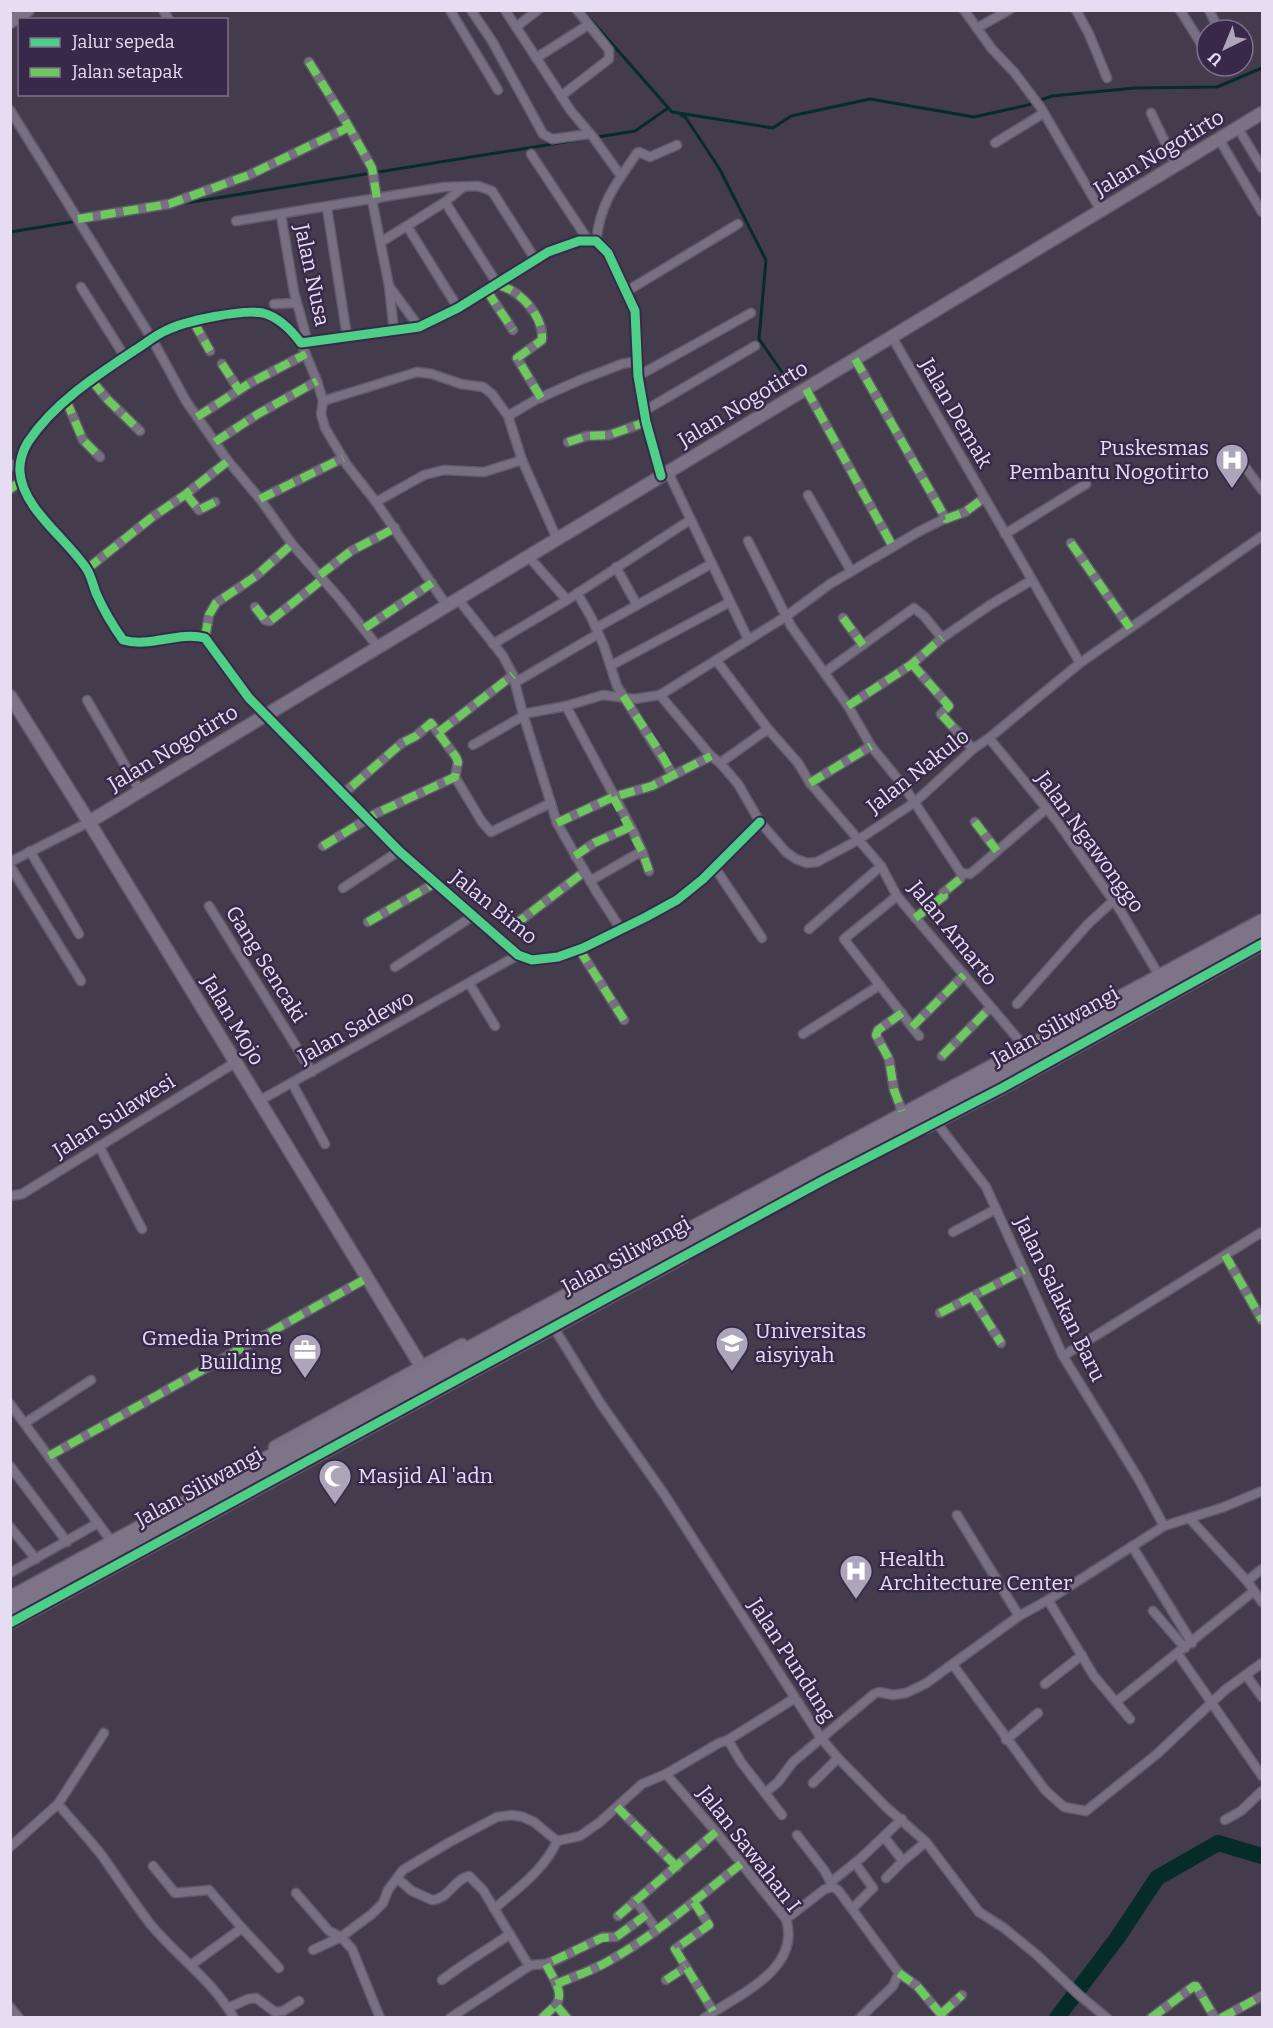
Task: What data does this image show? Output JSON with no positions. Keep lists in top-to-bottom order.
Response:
{
  "streets": {
    "highway": ["Jalan Siliwangi"],
    "street": [
      "Jalan Nogotirto",
      "Jalan Nusa",
      "Jalan Demak",
      "Jalan Nakulo",
      "Jalan Ngawonggo",
      "Jalan Bimo",
      "Jalan Amarto",
      "Gang Sencaki",
      "Jalan Mojo",
      "Jalan Sadewo",
      "Jalan Sulawesi",
      "Jalan Salakan Baru",
      "Jalan Pundung",
      "Jalan Sawahan I"
    ]
  },
  "crossings": [
    ["Jalan Nogotirto", "Jalan Nusa"],
    ["Jalan Nogotirto", "Jalan Demak"],
    ["Jalan Nogotirto", "Jalan Bimo"],
    ["Jalan Nogotirto", "Jalan Mojo"],
    ["Jalan Demak", "Jalan Nakulo"],
    ["Jalan Nakulo", "Jalan Ngawonggo"],
    ["Jalan Nakulo", "Jalan Bimo"],
    ["Jalan Nakulo", "Jalan Amarto"],
    ["Jalan Bimo", "Jalan Sadewo"],
    ["Gang Sencaki", "Jalan Sadewo"],
    ["Jalan Mojo", "Jalan Sadewo"],
    ["Jalan Mojo", "Jalan Sulawesi"]
  ],
  "places": {
    "hospital": ["Puskesmas Pembantu Nogotirto", "Health Architecture Center"],
    "school or university": ["Universitas aisyiyah"],
    "office": ["Gmedia Prime Building"],
    "mosque": ["Masjid Al 'adn"]
  },
  "legend": ["Jalur sepeda", "Jalan setapak"],
  "north": "bottom left"
}
